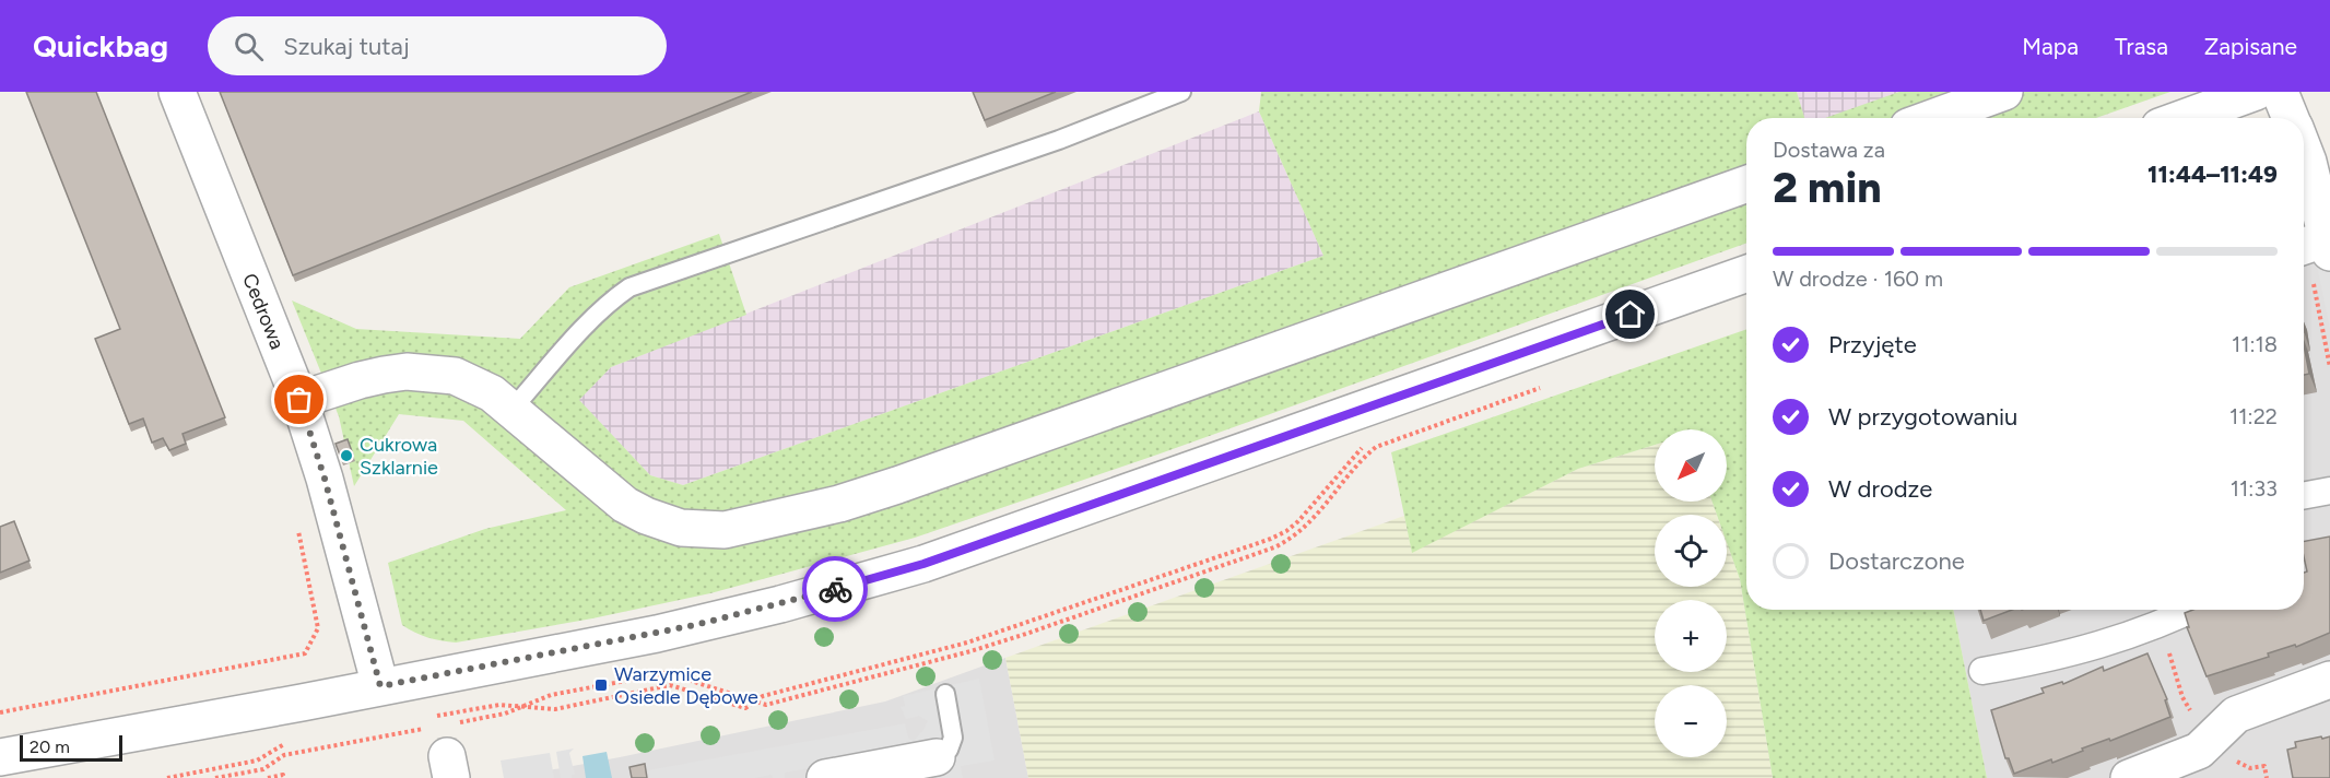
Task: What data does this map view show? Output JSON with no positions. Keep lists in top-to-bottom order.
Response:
{
  "streets": {
    "street": ["Cedrowa"]
  },
  "places": {
    "other": ["Cukrowa Szklarnie"],
    "transit": ["Warzymice Osiedle Dębowe"]
  },
  "scale_bar": "20 m",
  "north": "bottom left",
  "page": {
    "header": "Quickbag",
    "search": "Szukaj tutaj",
    "nav": ["Mapa", "Trasa", "Zapisane"],
    "heading": ["2 min", "Dostawa za", "11:44–11:49"],
    "bar": "W drodze · 160 m",
    "list": [
      ["Przyjęte", "11:18"],
      ["W przygotowaniu", "11:22"],
      ["W drodze", "11:33"],
      "Dostarczone"
    ],
    "map_buttons": ["+", "−"],
    "scale": "20 m"
  }
}
